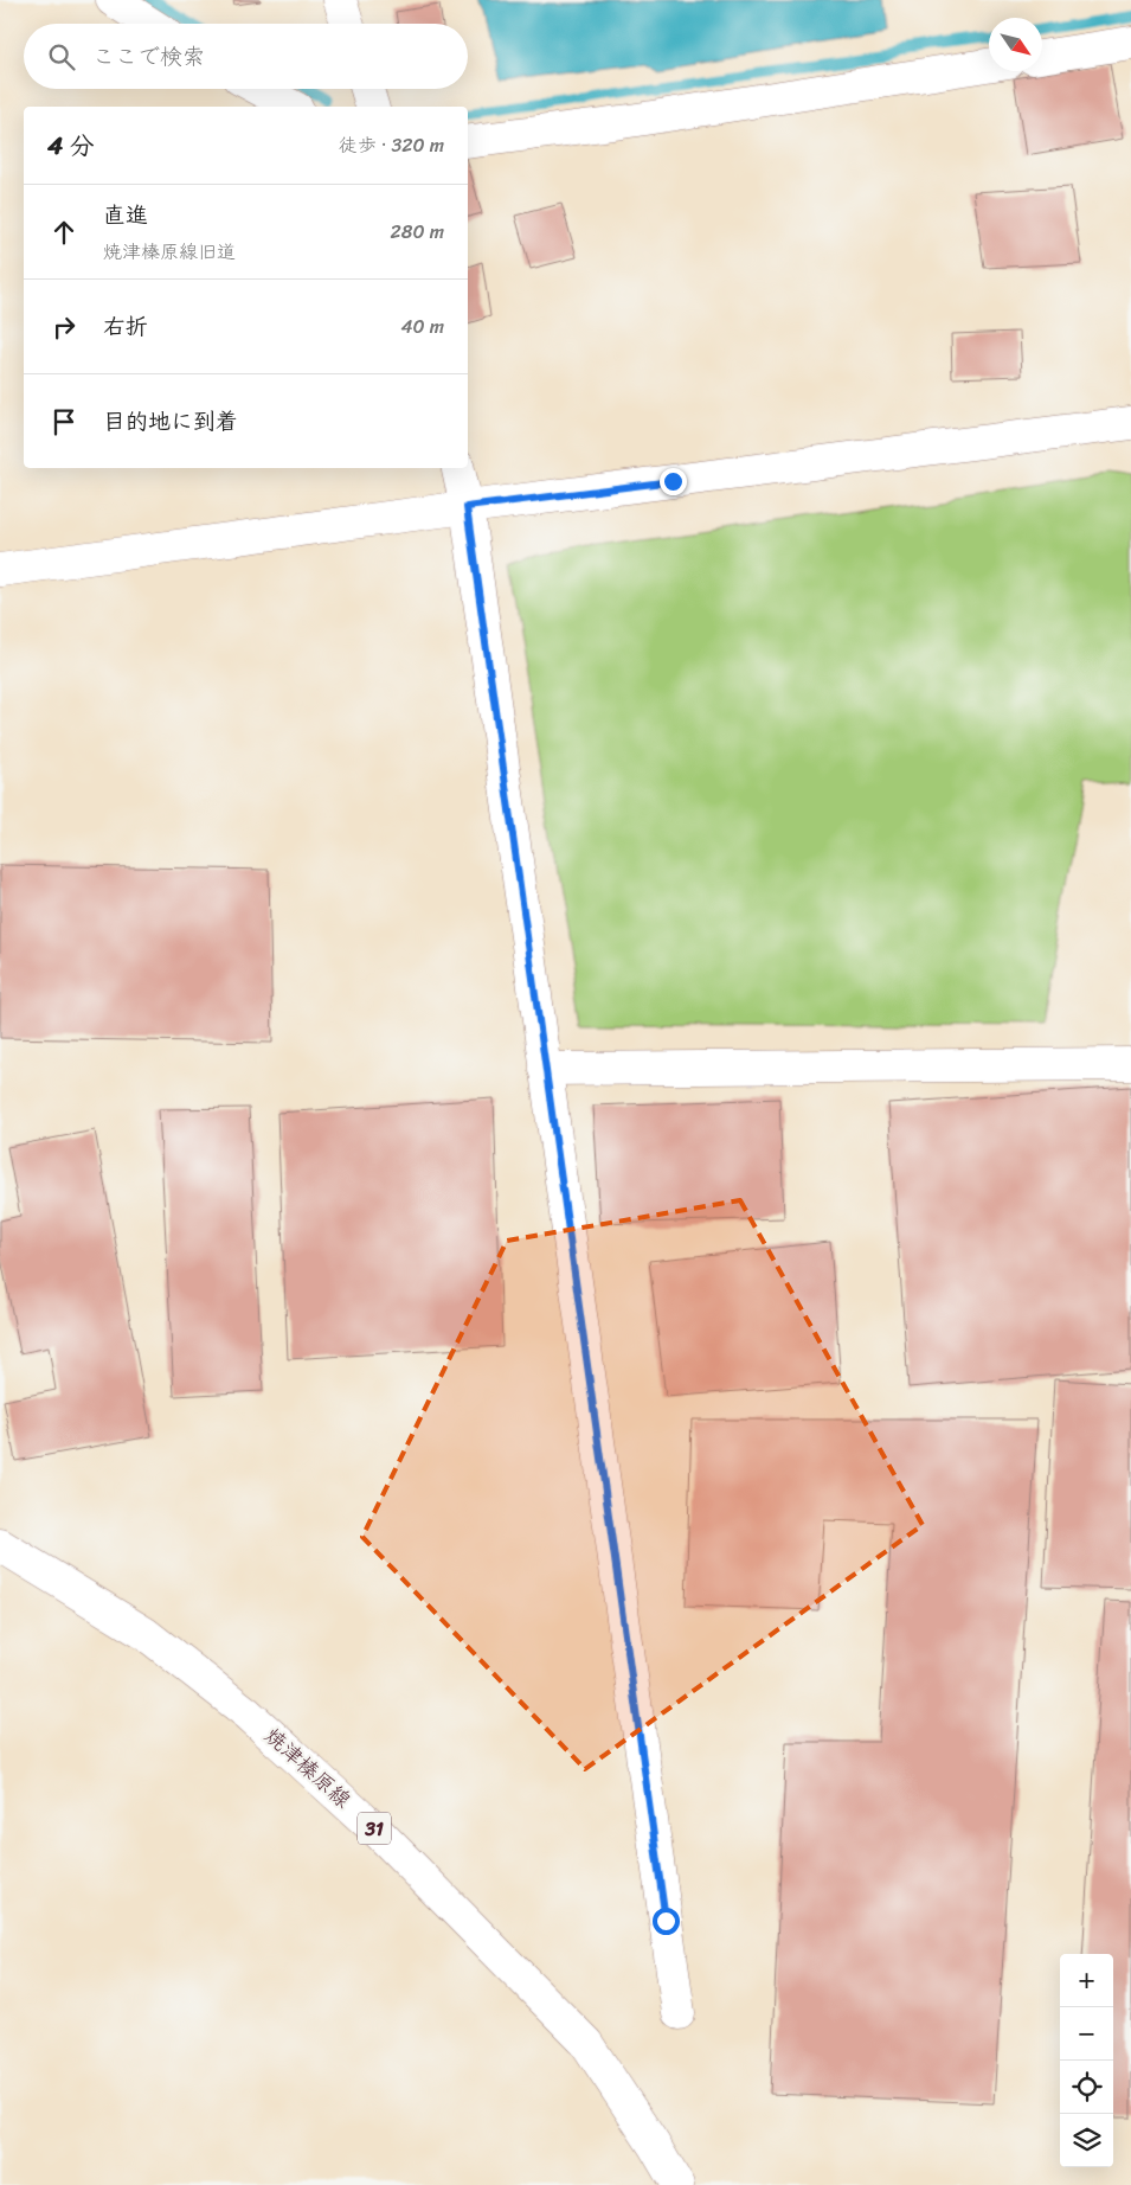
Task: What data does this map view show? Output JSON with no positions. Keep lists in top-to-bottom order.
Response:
{
  "streets": {
    "street": ["焼津榛原線", "31"]
  },
  "north": "bottom right",
  "page": {
    "search": "ここで検索",
    "heading": ["4 分", "徒歩 · 320 m"],
    "list": [
      ["直進", "焼津榛原線旧道", "280 m"],
      ["右折", "40 m"],
      "目的地に到着"
    ],
    "map_buttons": ["+", "−"]
  }
}
